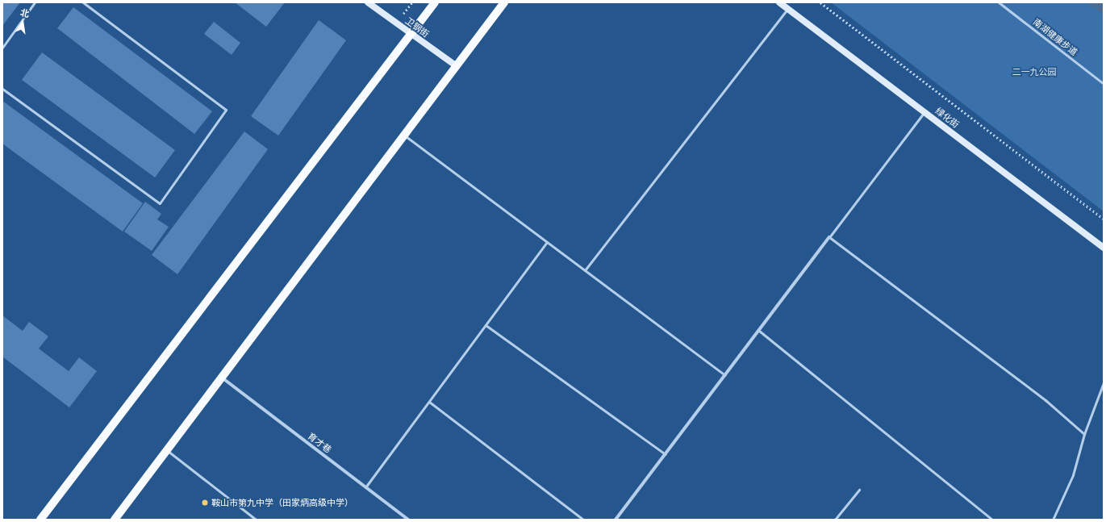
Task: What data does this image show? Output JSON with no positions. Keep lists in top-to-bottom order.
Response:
{
  "streets": {
    "main road": ["卫钢街", "绿化街"],
    "street": ["育才巷"],
    "lane": ["南湖健康步道"]
  },
  "parks": ["二一九公园"],
  "places": ["鞍山市第九中学（田家炳高级中学）"],
  "north": "top"
}
